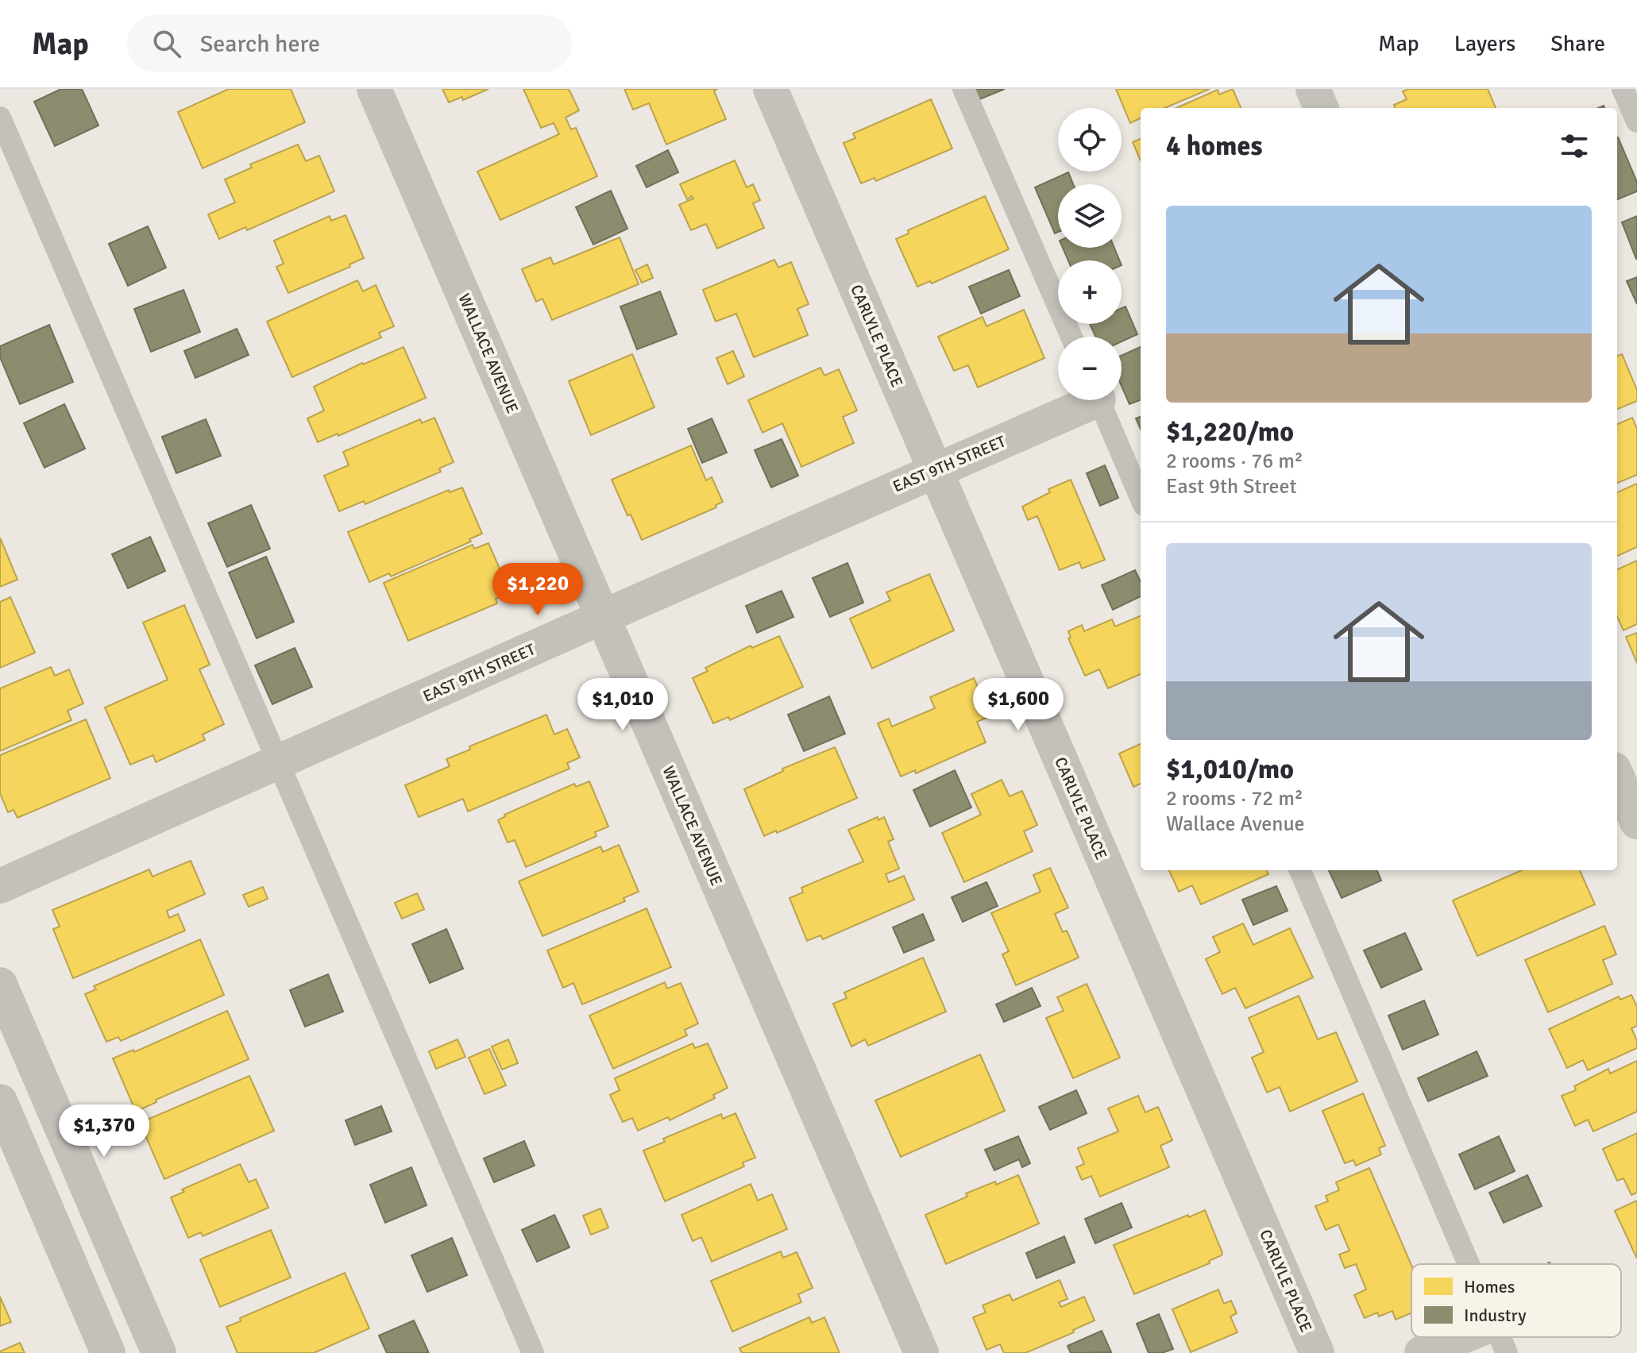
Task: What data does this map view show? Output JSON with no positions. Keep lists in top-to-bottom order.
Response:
{
  "streets": {
    "street": ["CARLYLE PLACE", "WALLACE AVENUE", "EAST 9TH STREET"]
  },
  "crossings": [
    ["CARLYLE PLACE", "EAST 9TH STREET"],
    ["WALLACE AVENUE", "EAST 9TH STREET"]
  ],
  "legend": ["Homes", "Industry"],
  "page": {
    "header": "Map",
    "search": "Search here",
    "nav": ["Map", "Layers", "Share"],
    "map_buttons": ["+", "−"],
    "heading": "4 homes",
    "list": [
      {
        "name": "$1,220/mo",
        "note": "2 rooms · 76 m² · East 9th Street"
      },
      {
        "name": "$1,010/mo",
        "note": "2 rooms · 72 m² · Wallace Avenue"
      }
    ],
    "price": [
      "$1,220",
      "$1,010",
      "$1,600",
      "$1,370"
    ]
  }
}
